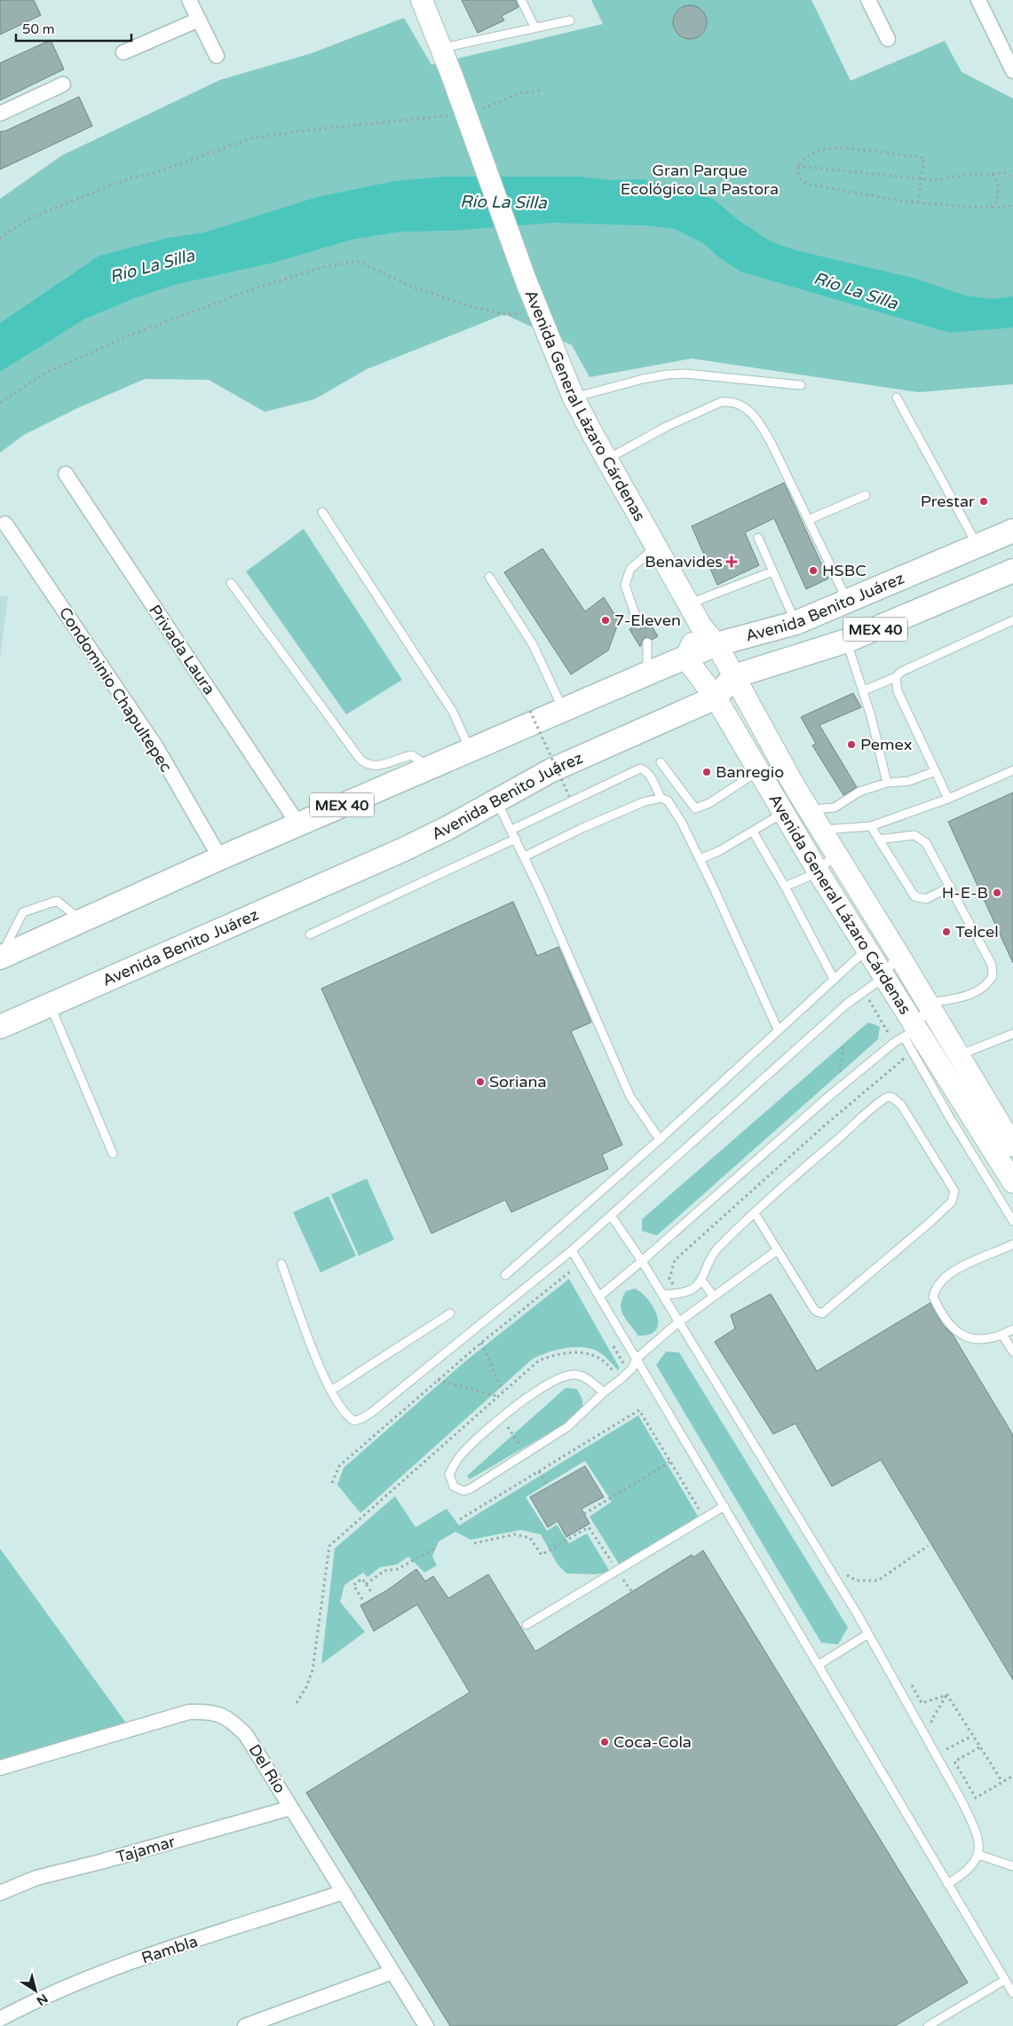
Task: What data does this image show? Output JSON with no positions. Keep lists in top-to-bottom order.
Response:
{
  "streets": {
    "main road": ["Avenida Benito Juárez", "MEX 40"],
    "street": [
      "Avenida General Lázaro Cárdenas",
      "Privada Laura",
      "Condominio Chapultepec",
      "Del Río",
      "Tajamar",
      "Rambla"
    ]
  },
  "crossings": [
    ["Avenida General Lázaro Cárdenas", "Avenida Benito Juárez"],
    ["Avenida General Lázaro Cárdenas", "MEX 40"],
    ["Avenida Benito Juárez", "MEX 40"],
    ["Avenida Benito Juárez", "Privada Laura"],
    ["Avenida Benito Juárez", "Condominio Chapultepec"],
    ["Del Río", "Tajamar"],
    ["Del Río", "Rambla"]
  ],
  "water": ["Río La Silla"],
  "parks": ["Gran Parque Ecológico La Pastora"],
  "places": {
    "other": [
      "Prestar",
      "HSBC",
      "7-Eleven",
      "Pemex",
      "Banregio",
      "H-E-B",
      "Telcel",
      "Soriana",
      "Coca-Cola"
    ],
    "health": ["Benavides"]
  },
  "scale_bar": "50 m",
  "north": "bottom right"
}
